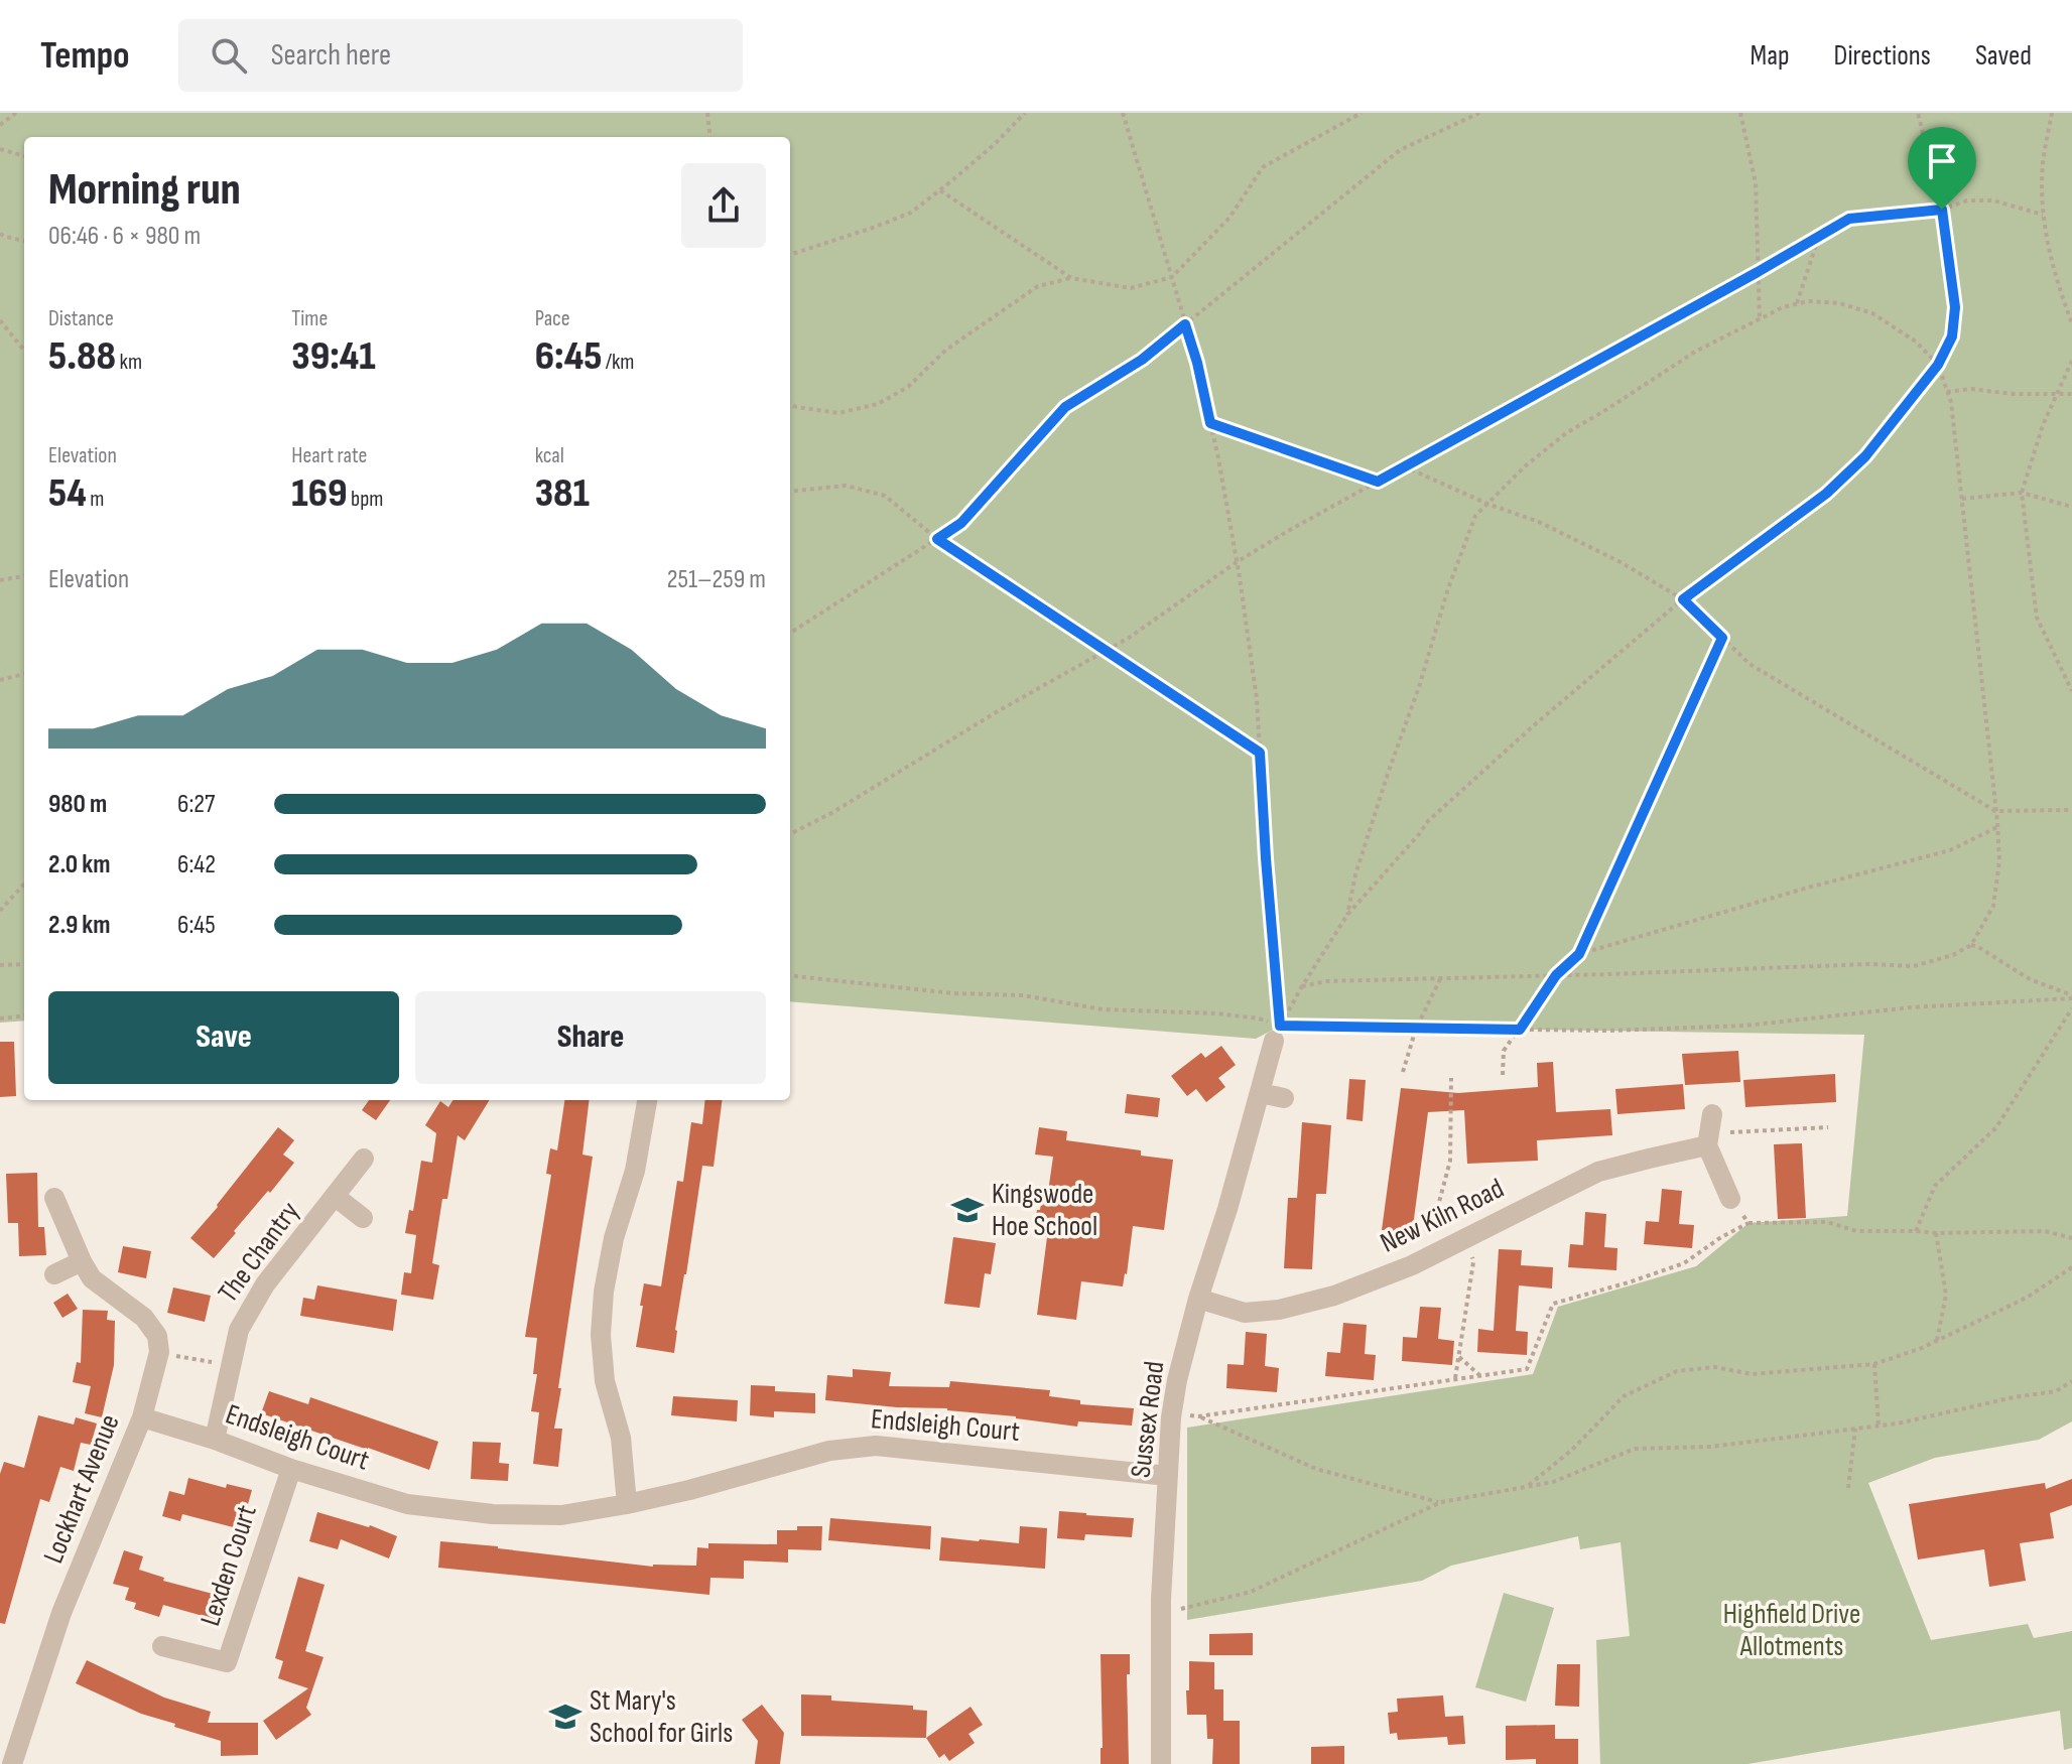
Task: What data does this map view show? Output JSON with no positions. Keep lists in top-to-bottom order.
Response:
{
  "streets": {
    "street": [
      "New Kiln Road",
      "The Chantry",
      "Sussex Road",
      "Endsleigh Court",
      "Lockhart Avenue",
      "Lexden Court"
    ]
  },
  "crossings": [
    ["New Kiln Road", "Sussex Road"],
    ["The Chantry", "Endsleigh Court"],
    ["Sussex Road", "Endsleigh Court"],
    ["Endsleigh Court", "Lockhart Avenue"],
    ["Endsleigh Court", "Lexden Court"]
  ],
  "parks": ["Highfield Drive Allotments"],
  "places": {
    "school or university": ["Kingswode Hoe School", "St Mary's School for Girls"]
  },
  "page": {
    "header": "Tempo",
    "search": "Search here",
    "nav": ["Map", "Directions", "Saved"],
    "heading": ["Morning run", "06:46 · 6 × 980 m"],
    "stats": [
      ["Distance", "5.88 km"],
      ["Time", "39:41"],
      ["Pace", "6:45 /km"],
      ["Elevation", "54 m"],
      ["Heart rate", "169 bpm"],
      ["kcal", "381"]
    ],
    "chart": ["Elevation", "251–259 m"],
    "list": [
      {
        "name": "980 m",
        "note": "6:27"
      },
      {
        "name": "2.0 km",
        "note": "6:42"
      },
      {
        "name": "2.9 km",
        "note": "6:45"
      }
    ],
    "buttons": ["Save", "Share"]
  }
}
